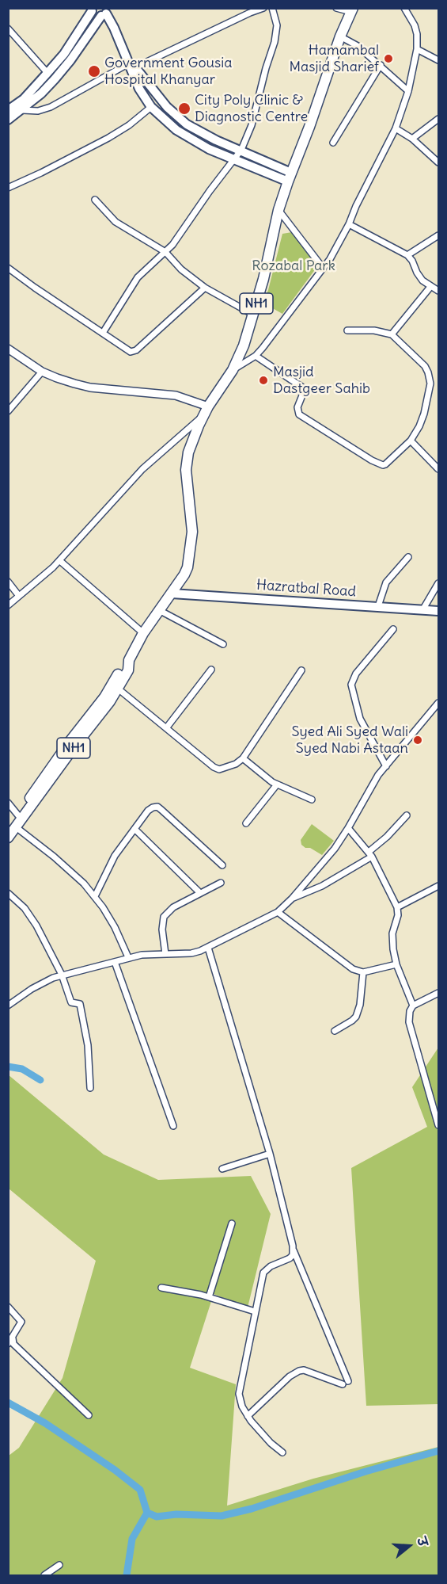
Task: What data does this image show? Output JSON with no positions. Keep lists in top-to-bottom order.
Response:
{
  "streets": {
    "highway": ["NH1"],
    "main road": ["Hazratbal Road"]
  },
  "crossings": [
    ["NH1", "Hazratbal Road"]
  ],
  "parks": ["Rozabal Park"],
  "places": [
    "Hamambal Masjid Sharief",
    "Government Gousia Hospital Khanyar",
    "City Poly Clinic & Diagnostic Centre",
    "Masjid Dastgeer Sahib",
    "Syed Ali Syed Wali Syed Nabi Astaan"
  ],
  "north": "right"
}
